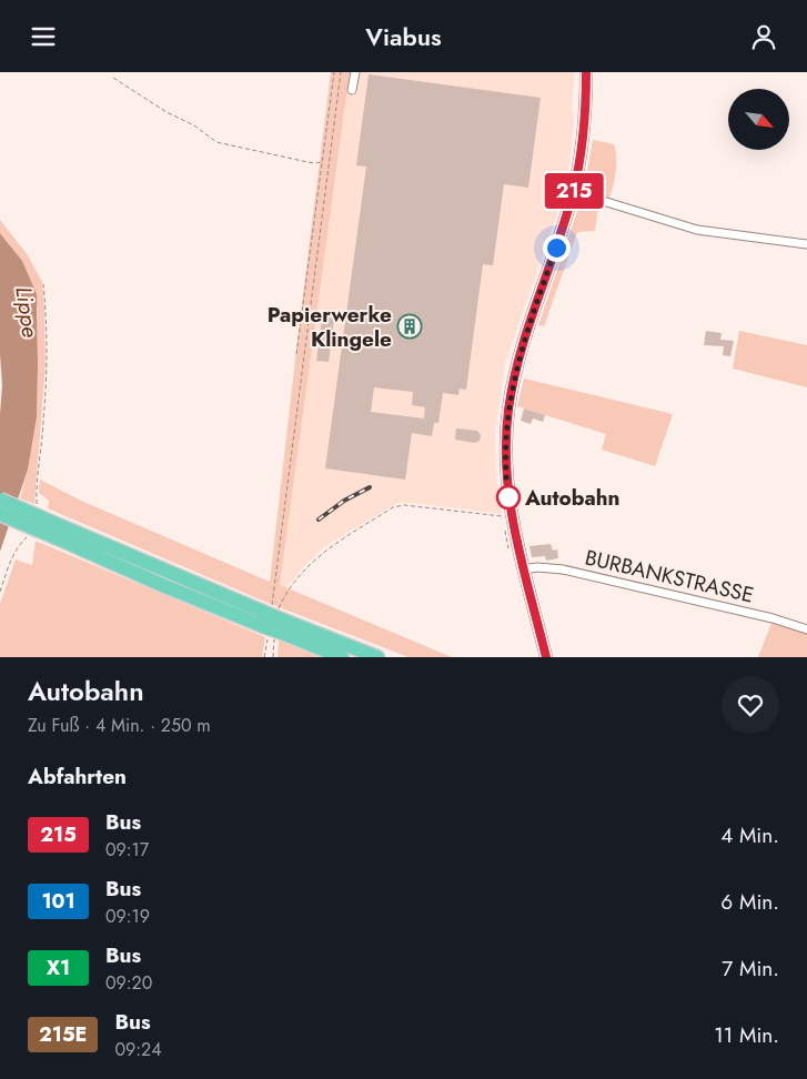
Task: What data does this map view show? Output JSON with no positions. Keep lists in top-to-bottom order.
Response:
{
  "streets": {
    "street": ["BURBANKSTRASSE"]
  },
  "water": ["Lippe"],
  "places": {
    "building": ["Papierwerke Klingele"],
    "other": ["Autobahn"]
  },
  "lines": ["bus line 215"],
  "north": "bottom right",
  "page": {
    "header": "Viabus",
    "on_map": "215",
    "heading": [
      ["Autobahn", "Zu Fuß · 4 Min. · 250 m"],
      "Abfahrten"
    ],
    "list": [
      {
        "mark": "215",
        "name": "Bus",
        "note": "09:17",
        "value": "4 Min."
      },
      {
        "mark": "101",
        "name": "Bus",
        "note": "09:19",
        "value": "6 Min."
      },
      {
        "mark": "X1",
        "name": "Bus",
        "note": "09:20",
        "value": "7 Min."
      },
      {
        "mark": "215E",
        "name": "Bus",
        "note": "09:24",
        "value": "11 Min."
      }
    ]
  }
}
